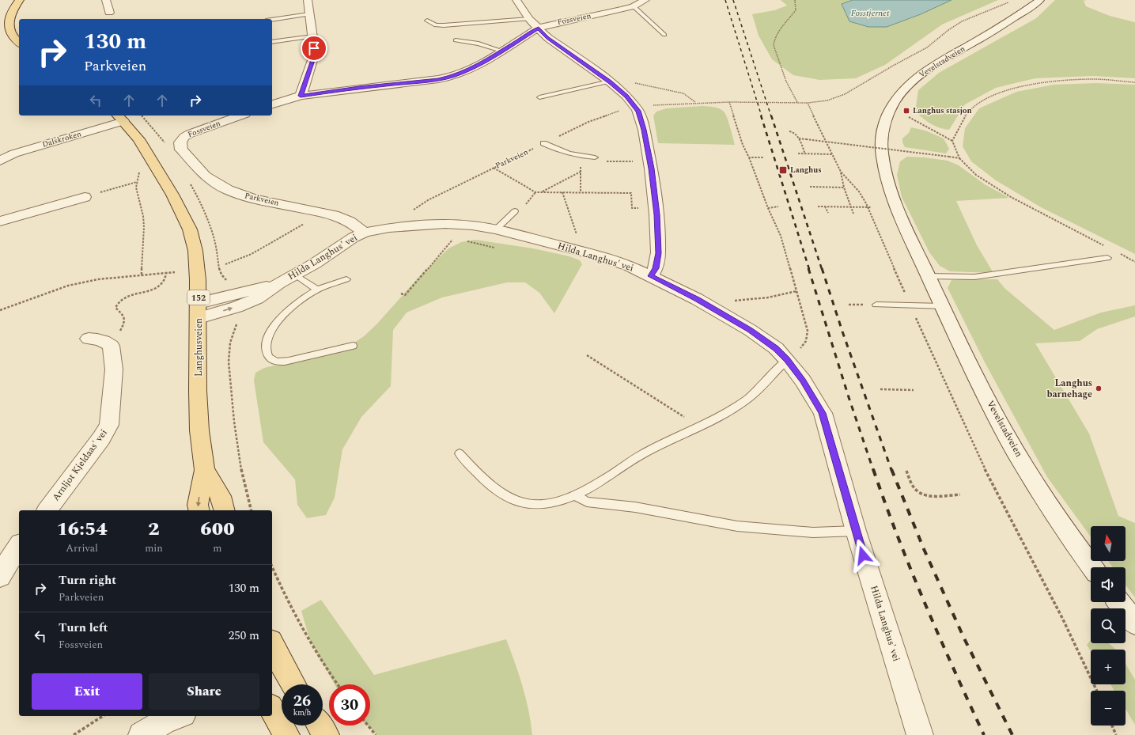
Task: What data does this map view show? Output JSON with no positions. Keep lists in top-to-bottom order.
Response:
{
  "streets": {
    "main road": ["152", "Langhusveien"],
    "street": [
      "Fossveien",
      "Vevelstadveien",
      "Dalskroken",
      "Parkveien",
      "Hilda Langhus' vei",
      "Arnljot Kjeldaas' vei"
    ]
  },
  "crossings": [
    ["Fossveien", "Parkveien"],
    ["Dalskroken", "Langhusveien"],
    ["Parkveien", "Hilda Langhus' vei"],
    ["Hilda Langhus' vei", "Langhusveien"]
  ],
  "water": ["Fosstjernet"],
  "places": {
    "transit": ["Langhus stasjon", "Langhus"],
    "other": ["Langhus barnehage"]
  },
  "north": "top",
  "page": {
    "turn": ["130 m", "Parkveien"],
    "eta": [
      "16:54",
      "Arrival",
      "2",
      "min",
      "600",
      "m"
    ],
    "map_buttons": ["+", "−"],
    "list": [
      {
        "name": "Turn right",
        "note": "Parkveien",
        "value": "130 m"
      },
      {
        "name": "Turn left",
        "note": "Fossveien",
        "value": "250 m"
      }
    ],
    "buttons": ["Exit", "Share"],
    "speed": "26 km/h",
    "limit": "30"
  }
}
